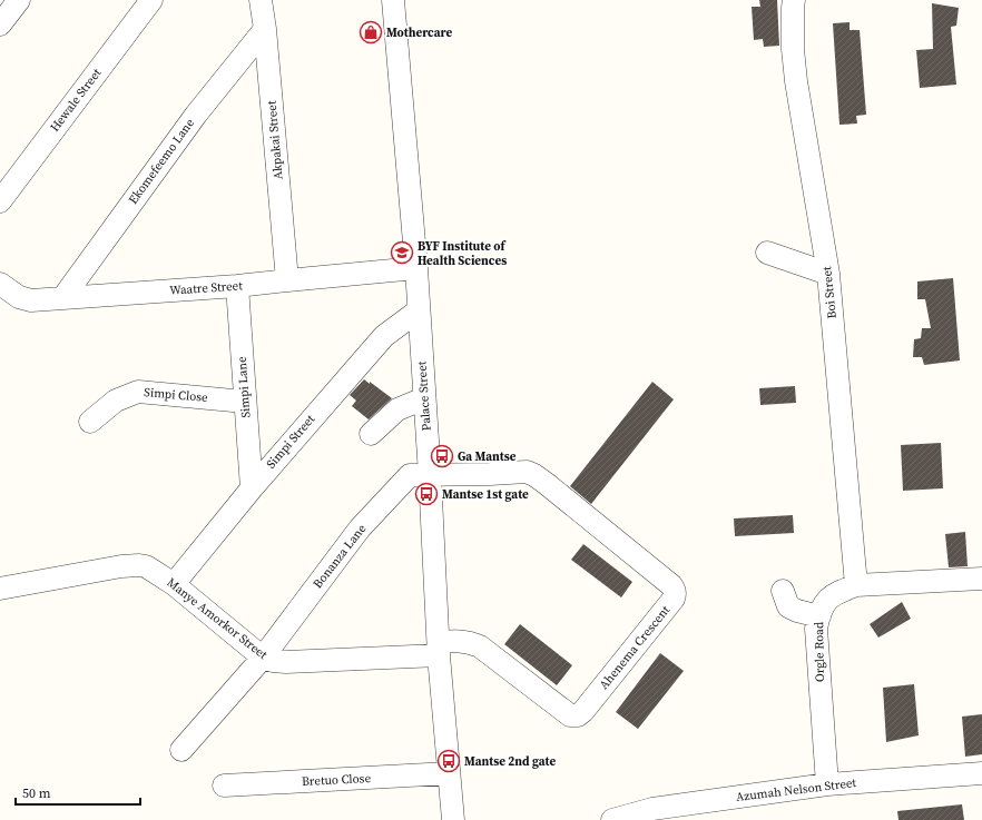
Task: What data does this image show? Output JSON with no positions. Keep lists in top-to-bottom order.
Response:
{
  "streets": {
    "street": [
      "Hewale Street",
      "Akpakai Street",
      "Ekomefeemo Lane",
      "Waatre Street",
      "Boi Street",
      "Simpi Lane",
      "Simpi Close",
      "Palace Street",
      "Simpi Street",
      "Bonanza Lane",
      "Manye Amorkor Street",
      "Ahenema Crescent",
      "Orgle Road",
      "Bretuo Close",
      "Azumah Nelson Street"
    ]
  },
  "crossings": [
    ["Akpakai Street", "Ekomefeemo Lane"],
    ["Akpakai Street", "Waatre Street"],
    ["Ekomefeemo Lane", "Waatre Street"],
    ["Waatre Street", "Simpi Lane"],
    ["Waatre Street", "Palace Street"],
    ["Boi Street", "Orgle Road"],
    ["Simpi Lane", "Simpi Close"],
    ["Simpi Lane", "Simpi Street"],
    ["Palace Street", "Simpi Street"],
    ["Palace Street", "Bonanza Lane"],
    ["Palace Street", "Manye Amorkor Street"],
    ["Palace Street", "Ahenema Crescent"],
    ["Palace Street", "Bretuo Close"],
    ["Simpi Street", "Manye Amorkor Street"],
    ["Bonanza Lane", "Manye Amorkor Street"],
    ["Bonanza Lane", "Ahenema Crescent"],
    ["Manye Amorkor Street", "Ahenema Crescent"],
    ["Orgle Road", "Azumah Nelson Street"]
  ],
  "places": {
    "shop": ["Mothercare"],
    "school or university": ["BYF Institute of Health Sciences"],
    "bus stop": ["Ga Mantse", "Mantse 1st gate", "Mantse 2nd gate"]
  },
  "scale_bar": "50 m"
}
